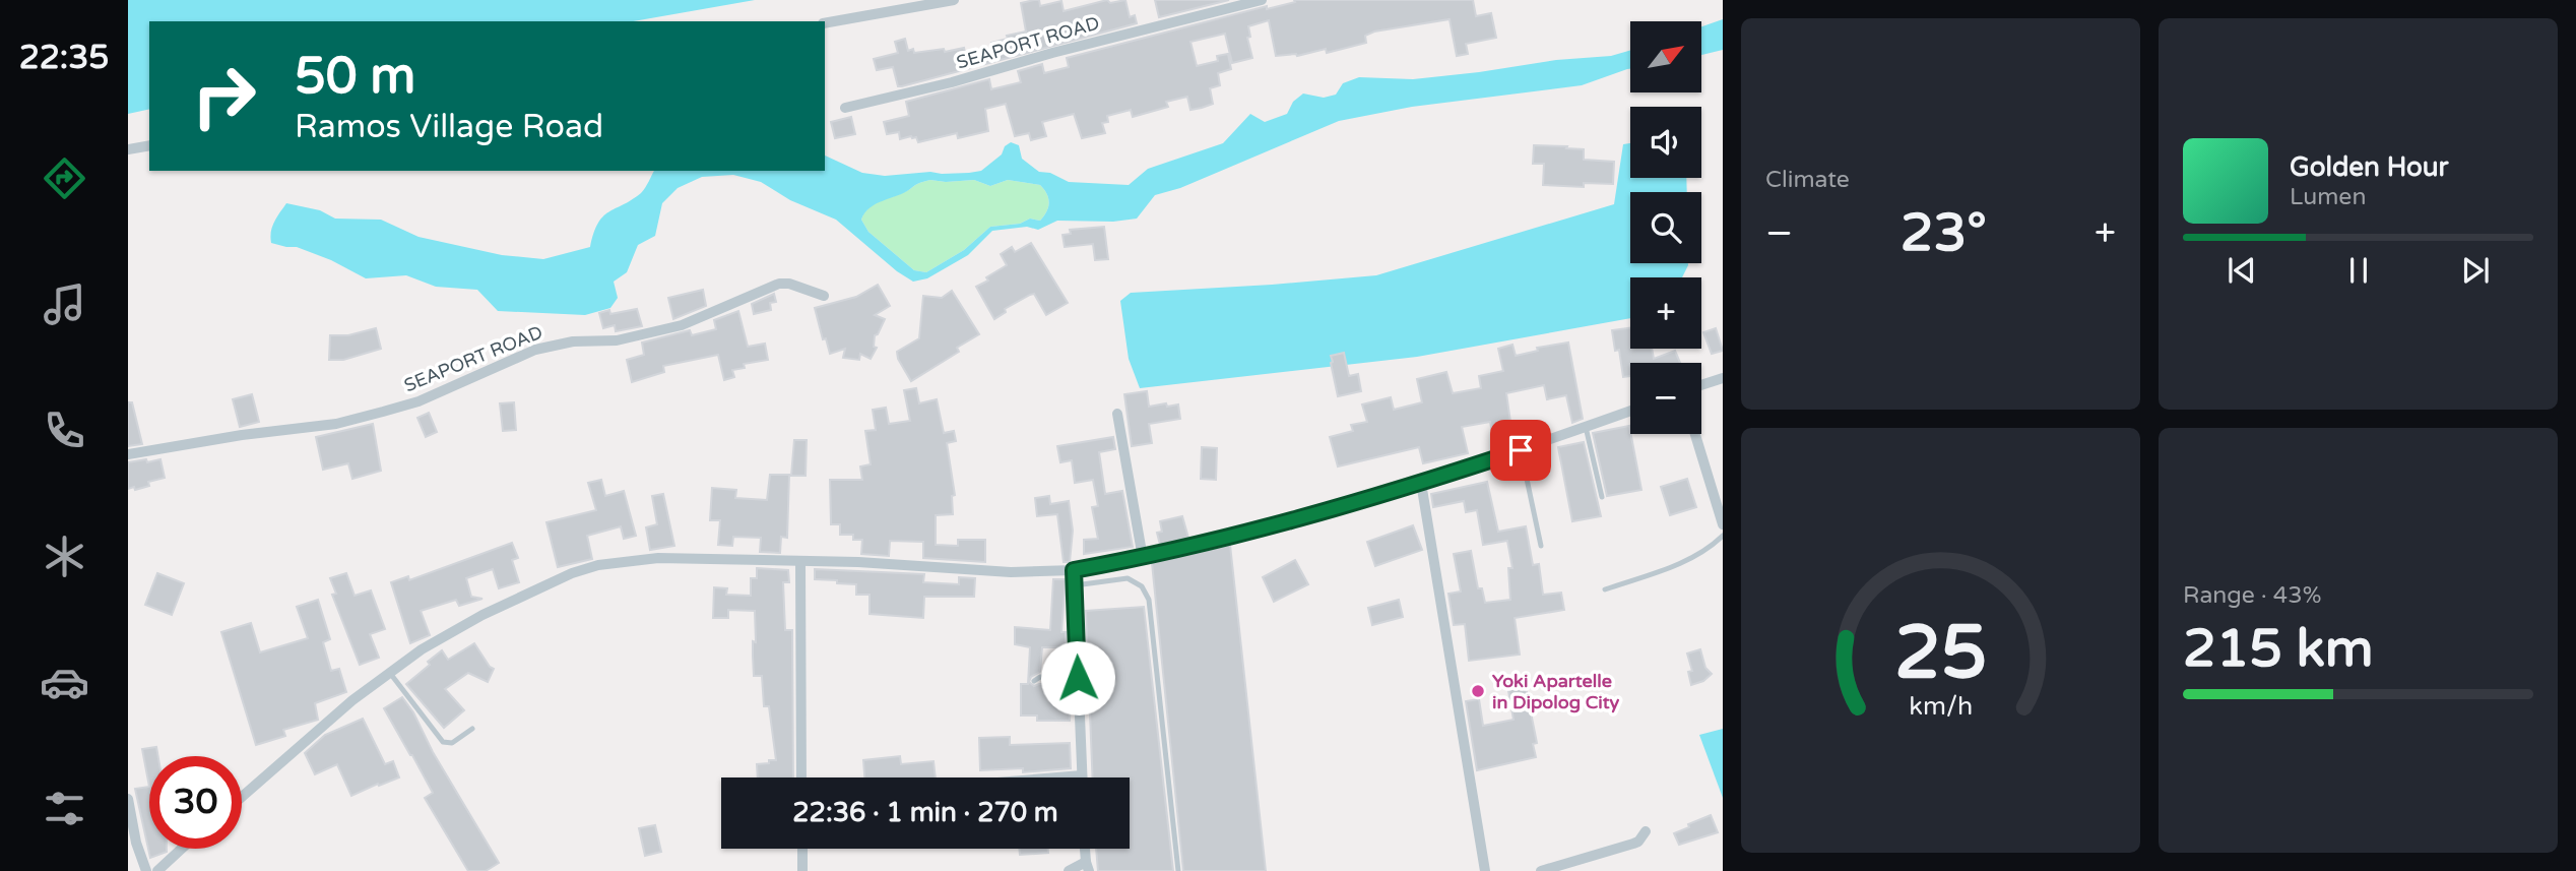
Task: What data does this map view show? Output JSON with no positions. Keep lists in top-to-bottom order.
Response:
{
  "streets": {
    "street": ["SEAPORT ROAD"]
  },
  "places": ["Yoki Apartelle in Dipolog City"],
  "north": "top right",
  "page": {
    "tabs": "22:35",
    "tile": [
      "Climate",
      ["Range · 43%", "215 km"]
    ],
    "map_buttons": ["+", "−"],
    "turn": ["50 m", "Ramos Village Road"],
    "song": ["Golden Hour", "Lumen"],
    "heat": ["−", "23°", "+"],
    "limit": "30",
    "trip": "22:36 · 1 min · 270 m",
    "gauge": ["25", "km/h"]
  }
}
